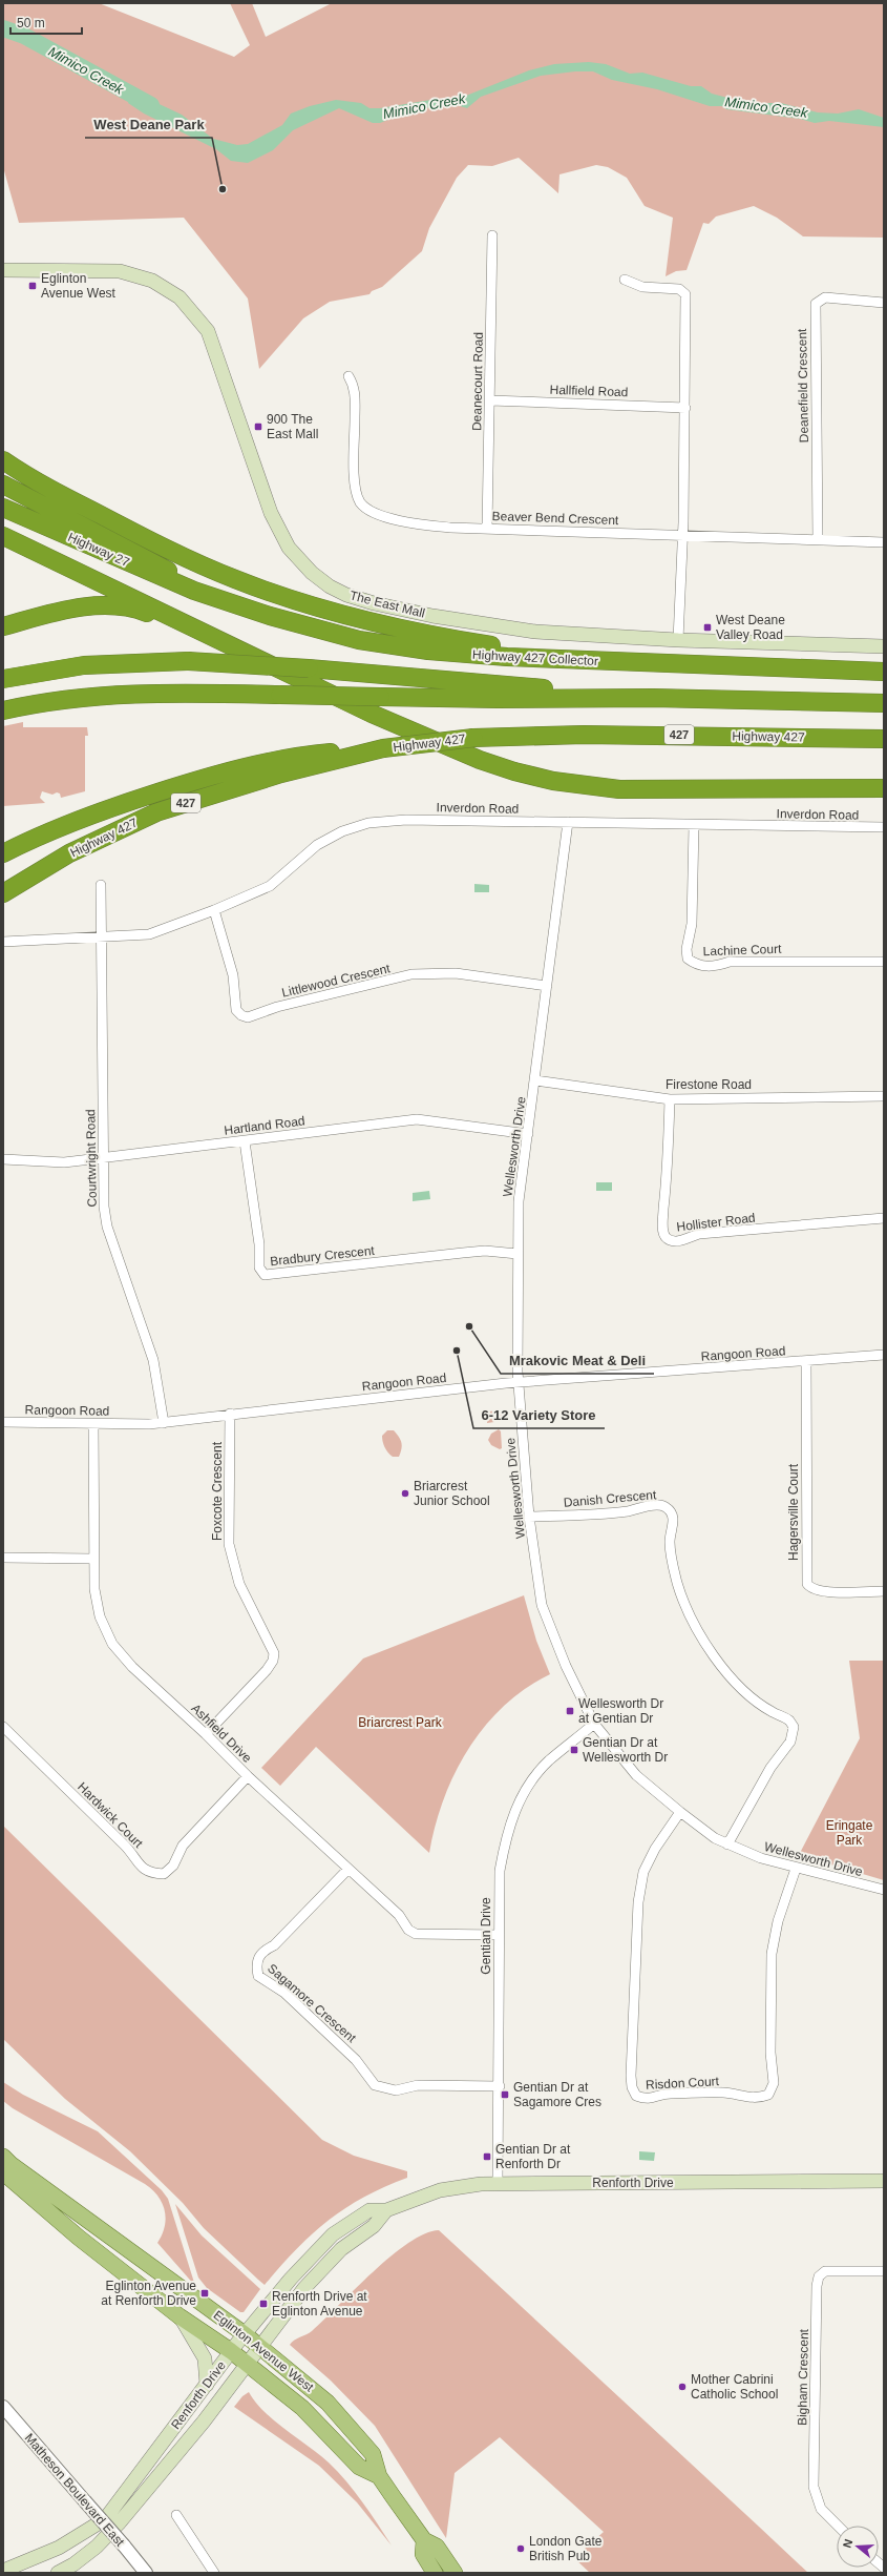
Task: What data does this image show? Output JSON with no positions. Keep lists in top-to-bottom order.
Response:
{
  "streets": {
    "highway": [
      "Highway 27",
      "Highway 427 Collector",
      "427",
      "Highway 427"
    ],
    "main road": ["The East Mall", "Renforth Drive", "Eglinton Avenue West"],
    "street": [
      "Deanecourt Road",
      "Deanefield Crescent",
      "Hallfield Road",
      "Beaver Bend Crescent",
      "Inverdon Road",
      "Lachine Court",
      "Littlewood Crescent",
      "Firestone Road",
      "Hartland Road",
      "Wellesworth Drive",
      "Courtwright Road",
      "Hollister Road",
      "Bradbury Crescent",
      "Rangoon Road",
      "Foxcote Crescent",
      "Danish Crescent",
      "Hagersville Court",
      "Ashfield Drive",
      "Hardwick Court",
      "Gentian Drive",
      "Sagamore Crescent",
      "Risdon Court",
      "Bigham Crescent",
      "Matheson Boulevard East"
    ]
  },
  "crossings": [
    ["Deanecourt Road", "Hallfield Road"],
    ["Deanecourt Road", "Beaver Bend Crescent"],
    ["Deanefield Crescent", "Beaver Bend Crescent"],
    ["Highway 27", "Highway 427 Collector"],
    ["Inverdon Road", "Lachine Court"],
    ["Inverdon Road", "Littlewood Crescent"],
    ["Inverdon Road", "Wellesworth Drive"],
    ["Inverdon Road", "Courtwright Road"],
    ["Littlewood Crescent", "Wellesworth Drive"],
    ["Firestone Road", "Wellesworth Drive"],
    ["Firestone Road", "Hollister Road"],
    ["Hartland Road", "Wellesworth Drive"],
    ["Hartland Road", "Courtwright Road"],
    ["Hartland Road", "Bradbury Crescent"],
    ["Wellesworth Drive", "Bradbury Crescent"],
    ["Wellesworth Drive", "Rangoon Road"],
    ["Wellesworth Drive", "Danish Crescent"],
    ["Wellesworth Drive", "Gentian Drive"],
    ["Wellesworth Drive", "Risdon Court"],
    ["Courtwright Road", "Rangoon Road"],
    ["Rangoon Road", "Foxcote Crescent"],
    ["Rangoon Road", "Hagersville Court"],
    ["Rangoon Road", "Ashfield Drive"],
    ["Foxcote Crescent", "Ashfield Drive"],
    ["Ashfield Drive", "Hardwick Court"],
    ["Ashfield Drive", "Gentian Drive"],
    ["Ashfield Drive", "Sagamore Crescent"],
    ["Gentian Drive", "Sagamore Crescent"],
    ["Gentian Drive", "Renforth Drive"],
    ["Renforth Drive", "Eglinton Avenue West"]
  ],
  "water": ["Mimico Creek"],
  "parks": ["Briarcrest Park", "Eringate Park"],
  "places": {
    "other": [
      "West Deane Park",
      "Mrakovic Meat & Deli",
      "6-12 Variety Store",
      "Briarcrest Junior School",
      "Mother Cabrini Catholic School",
      "London Gate British Pub"
    ],
    "transit": [
      "Eglinton Avenue West",
      "900 The East Mall",
      "West Deane Valley Road",
      "Wellesworth Dr at Gentian Dr",
      "Gentian Dr at Wellesworth Dr",
      "Gentian Dr at Sagamore Cres",
      "Gentian Dr at Renforth Dr",
      "Eglinton Avenue at Renforth Drive",
      "Renforth Drive at Eglinton Avenue"
    ]
  },
  "scale_bar": "50 m",
  "north": "left"
}
